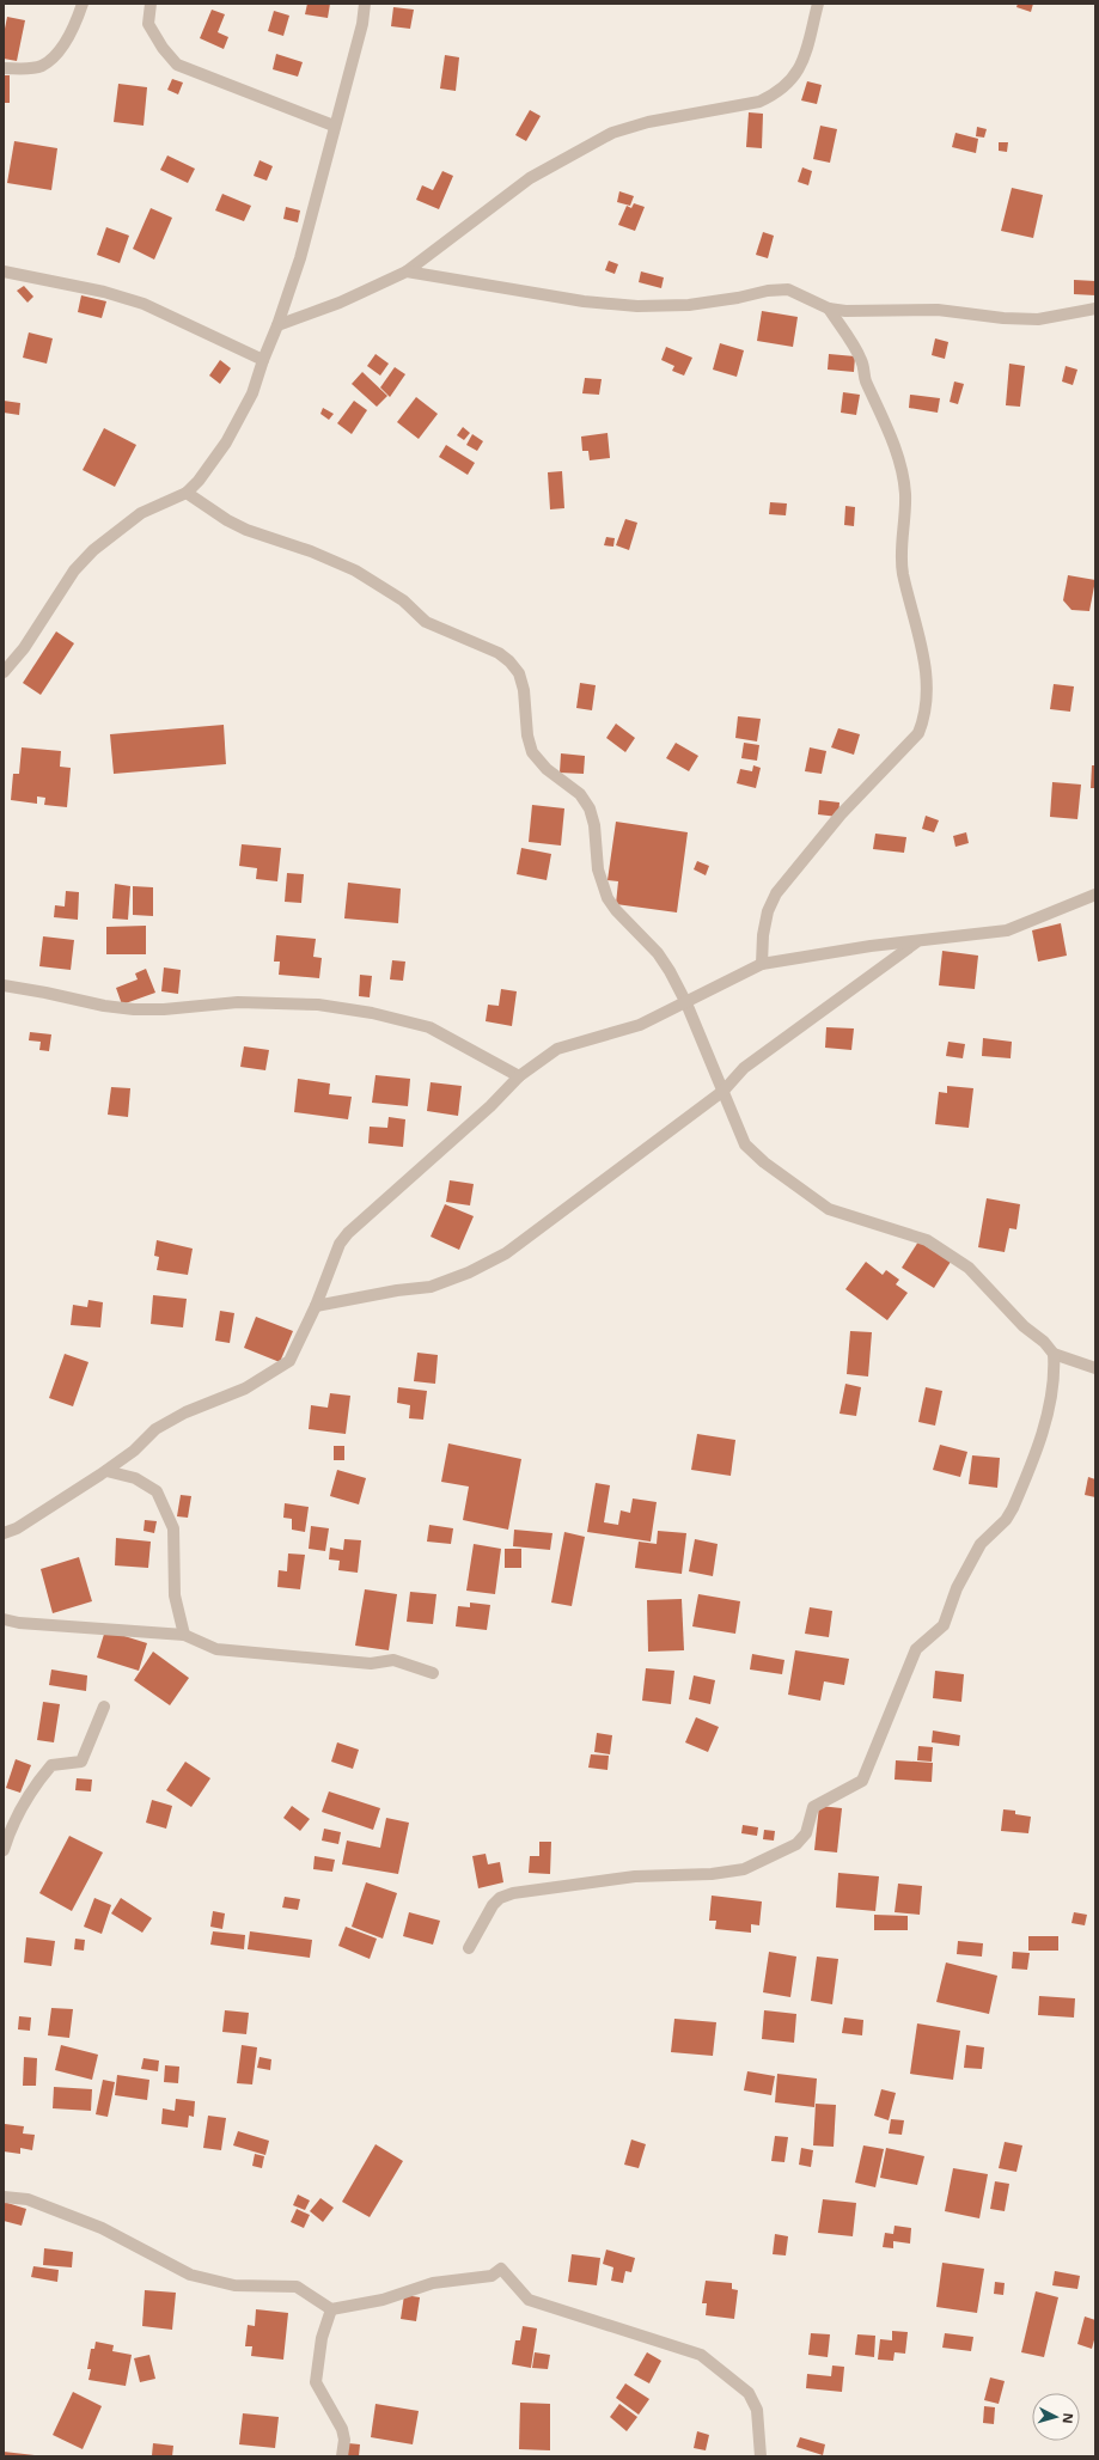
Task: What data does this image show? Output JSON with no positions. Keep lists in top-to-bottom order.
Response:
{
  "north": "right"
}
